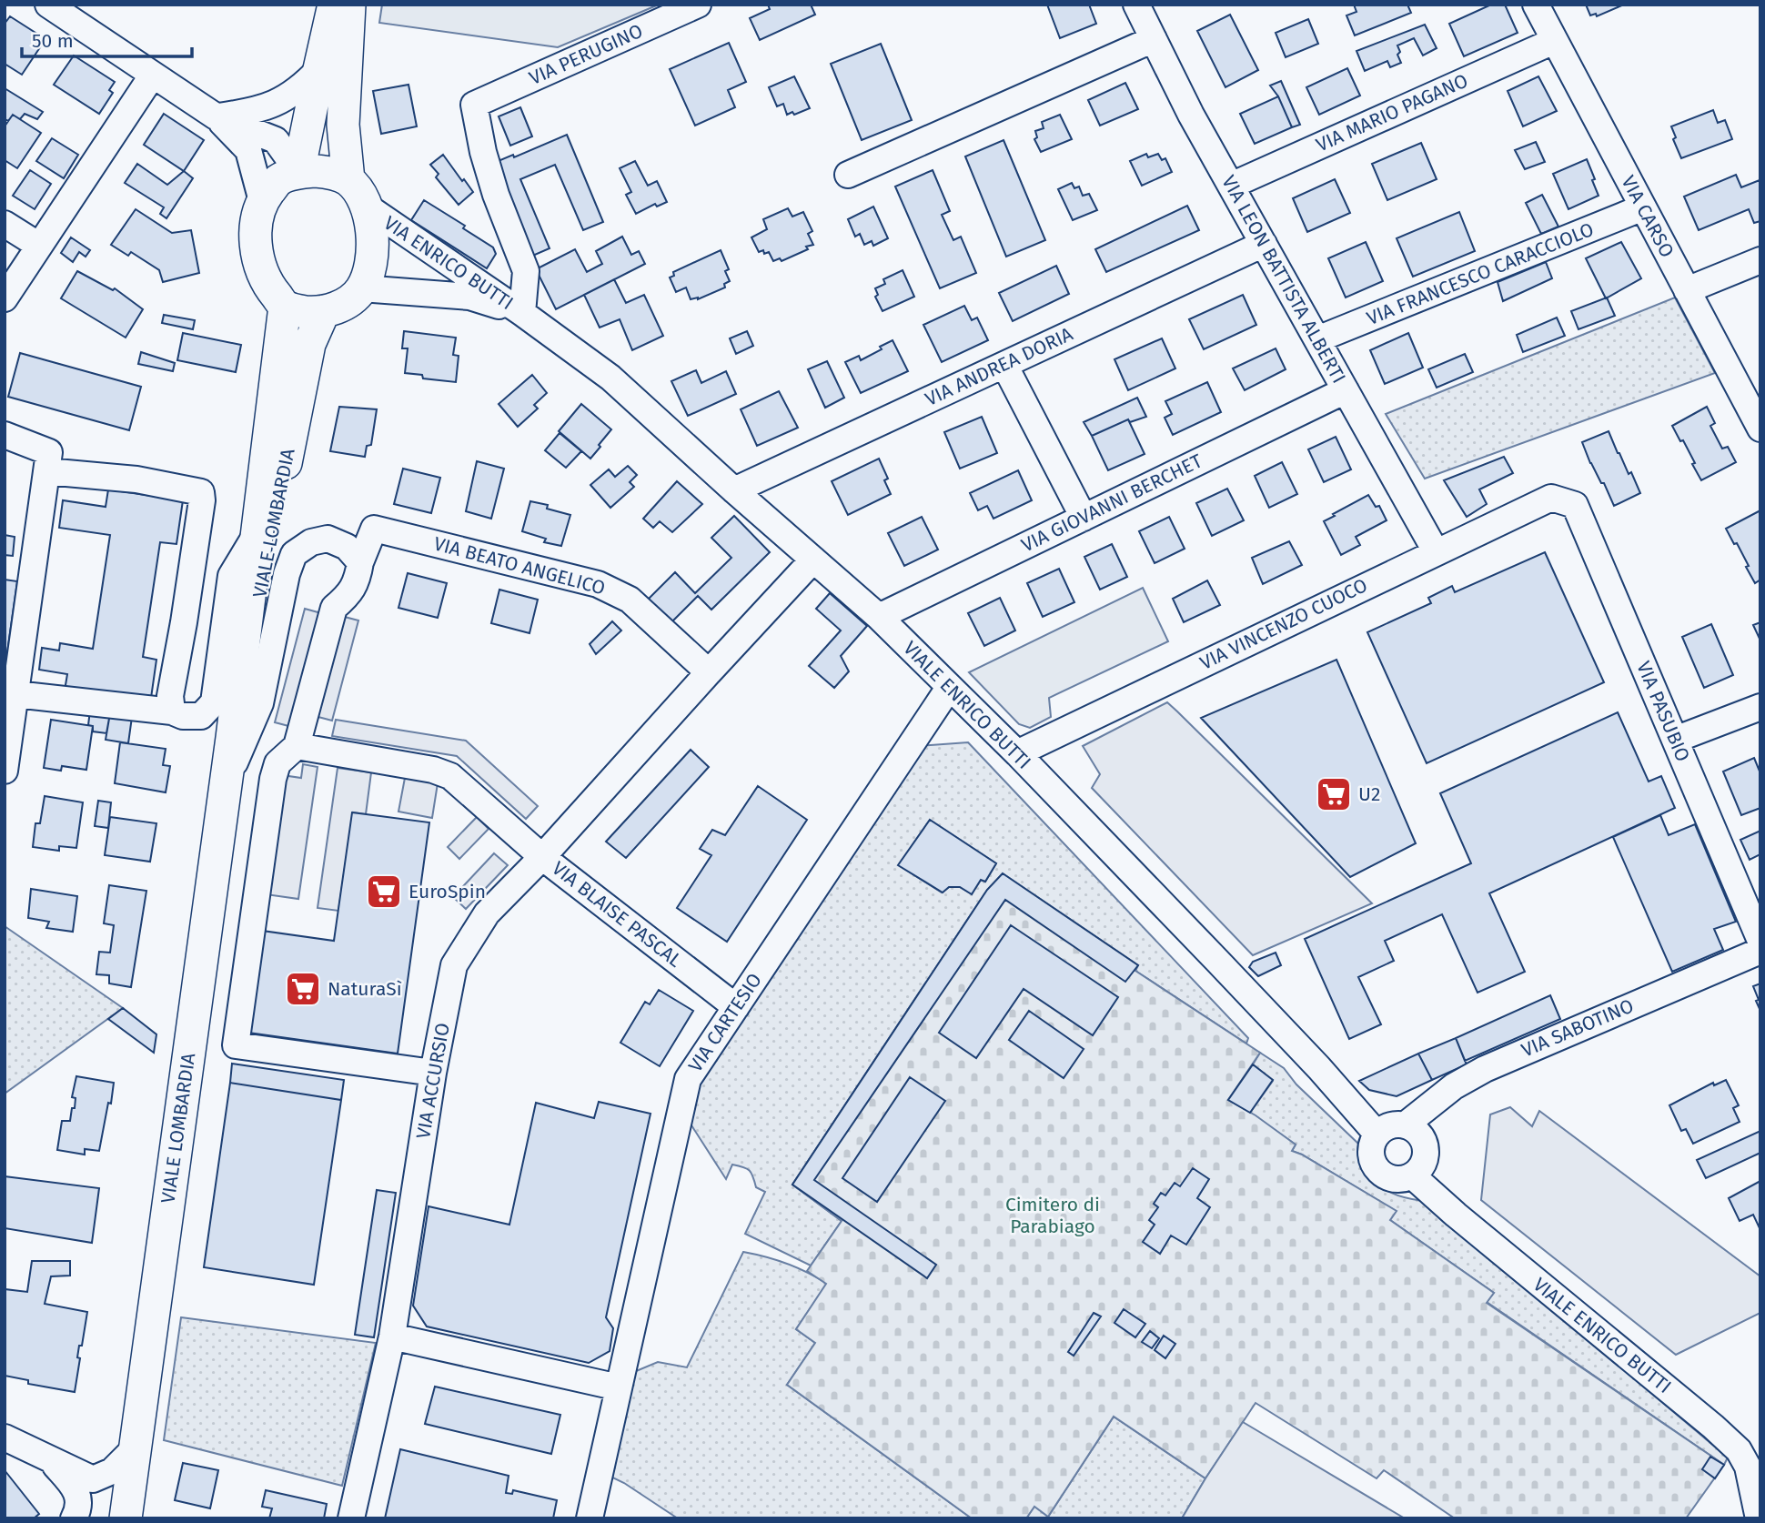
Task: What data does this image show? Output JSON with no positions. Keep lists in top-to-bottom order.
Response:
{
  "streets": {
    "main road": ["VIALE LOMBARDIA"],
    "street": [
      "VIA PERUGINO",
      "VIA MARIO PAGANO",
      "VIA CARSO",
      "VIA ENRICO BUTTI",
      "VIA FRANCESCO CARACCIOLO",
      "VIA LEON BATTISTA ALBERTI",
      "VIA ANDREA DORIA",
      "VIA GIOVANNI BERCHET",
      "VIA BEATO ANGELICO",
      "VIA VINCENZO CUOCO",
      "VIALE ENRICO BUTTI",
      "VIA PASUBIO",
      "VIA BLAISE PASCAL",
      "VIA CARTESIO",
      "VIA SABOTINO",
      "VIA ACCURSIO"
    ]
  },
  "crossings": [
    ["VIA PERUGINO", "VIA ENRICO BUTTI"],
    ["VIA PERUGINO", "VIALE ENRICO BUTTI"],
    ["VIA MARIO PAGANO", "VIA CARSO"],
    ["VIA MARIO PAGANO", "VIA LEON BATTISTA ALBERTI"],
    ["VIA CARSO", "VIA FRANCESCO CARACCIOLO"],
    ["VIA ENRICO BUTTI", "VIALE LOMBARDIA"],
    ["VIA ENRICO BUTTI", "VIALE ENRICO BUTTI"],
    ["VIA FRANCESCO CARACCIOLO", "VIA LEON BATTISTA ALBERTI"],
    ["VIA LEON BATTISTA ALBERTI", "VIA ANDREA DORIA"],
    ["VIA LEON BATTISTA ALBERTI", "VIA GIOVANNI BERCHET"],
    ["VIA LEON BATTISTA ALBERTI", "VIA VINCENZO CUOCO"],
    ["VIA ANDREA DORIA", "VIALE ENRICO BUTTI"],
    ["VIA GIOVANNI BERCHET", "VIALE ENRICO BUTTI"],
    ["VIA BEATO ANGELICO", "VIA BLAISE PASCAL"],
    ["VIA VINCENZO CUOCO", "VIALE ENRICO BUTTI"],
    ["VIA VINCENZO CUOCO", "VIA PASUBIO"],
    ["VIALE ENRICO BUTTI", "VIA CARTESIO"],
    ["VIALE ENRICO BUTTI", "VIA SABOTINO"],
    ["VIA BLAISE PASCAL", "VIA CARTESIO"],
    ["VIA BLAISE PASCAL", "VIA ACCURSIO"]
  ],
  "parks": ["Cimitero di Parabiago"],
  "places": {
    "supermarket": ["U2", "EuroSpin", "NaturaSì"]
  },
  "scale_bar": "50 m"
}
